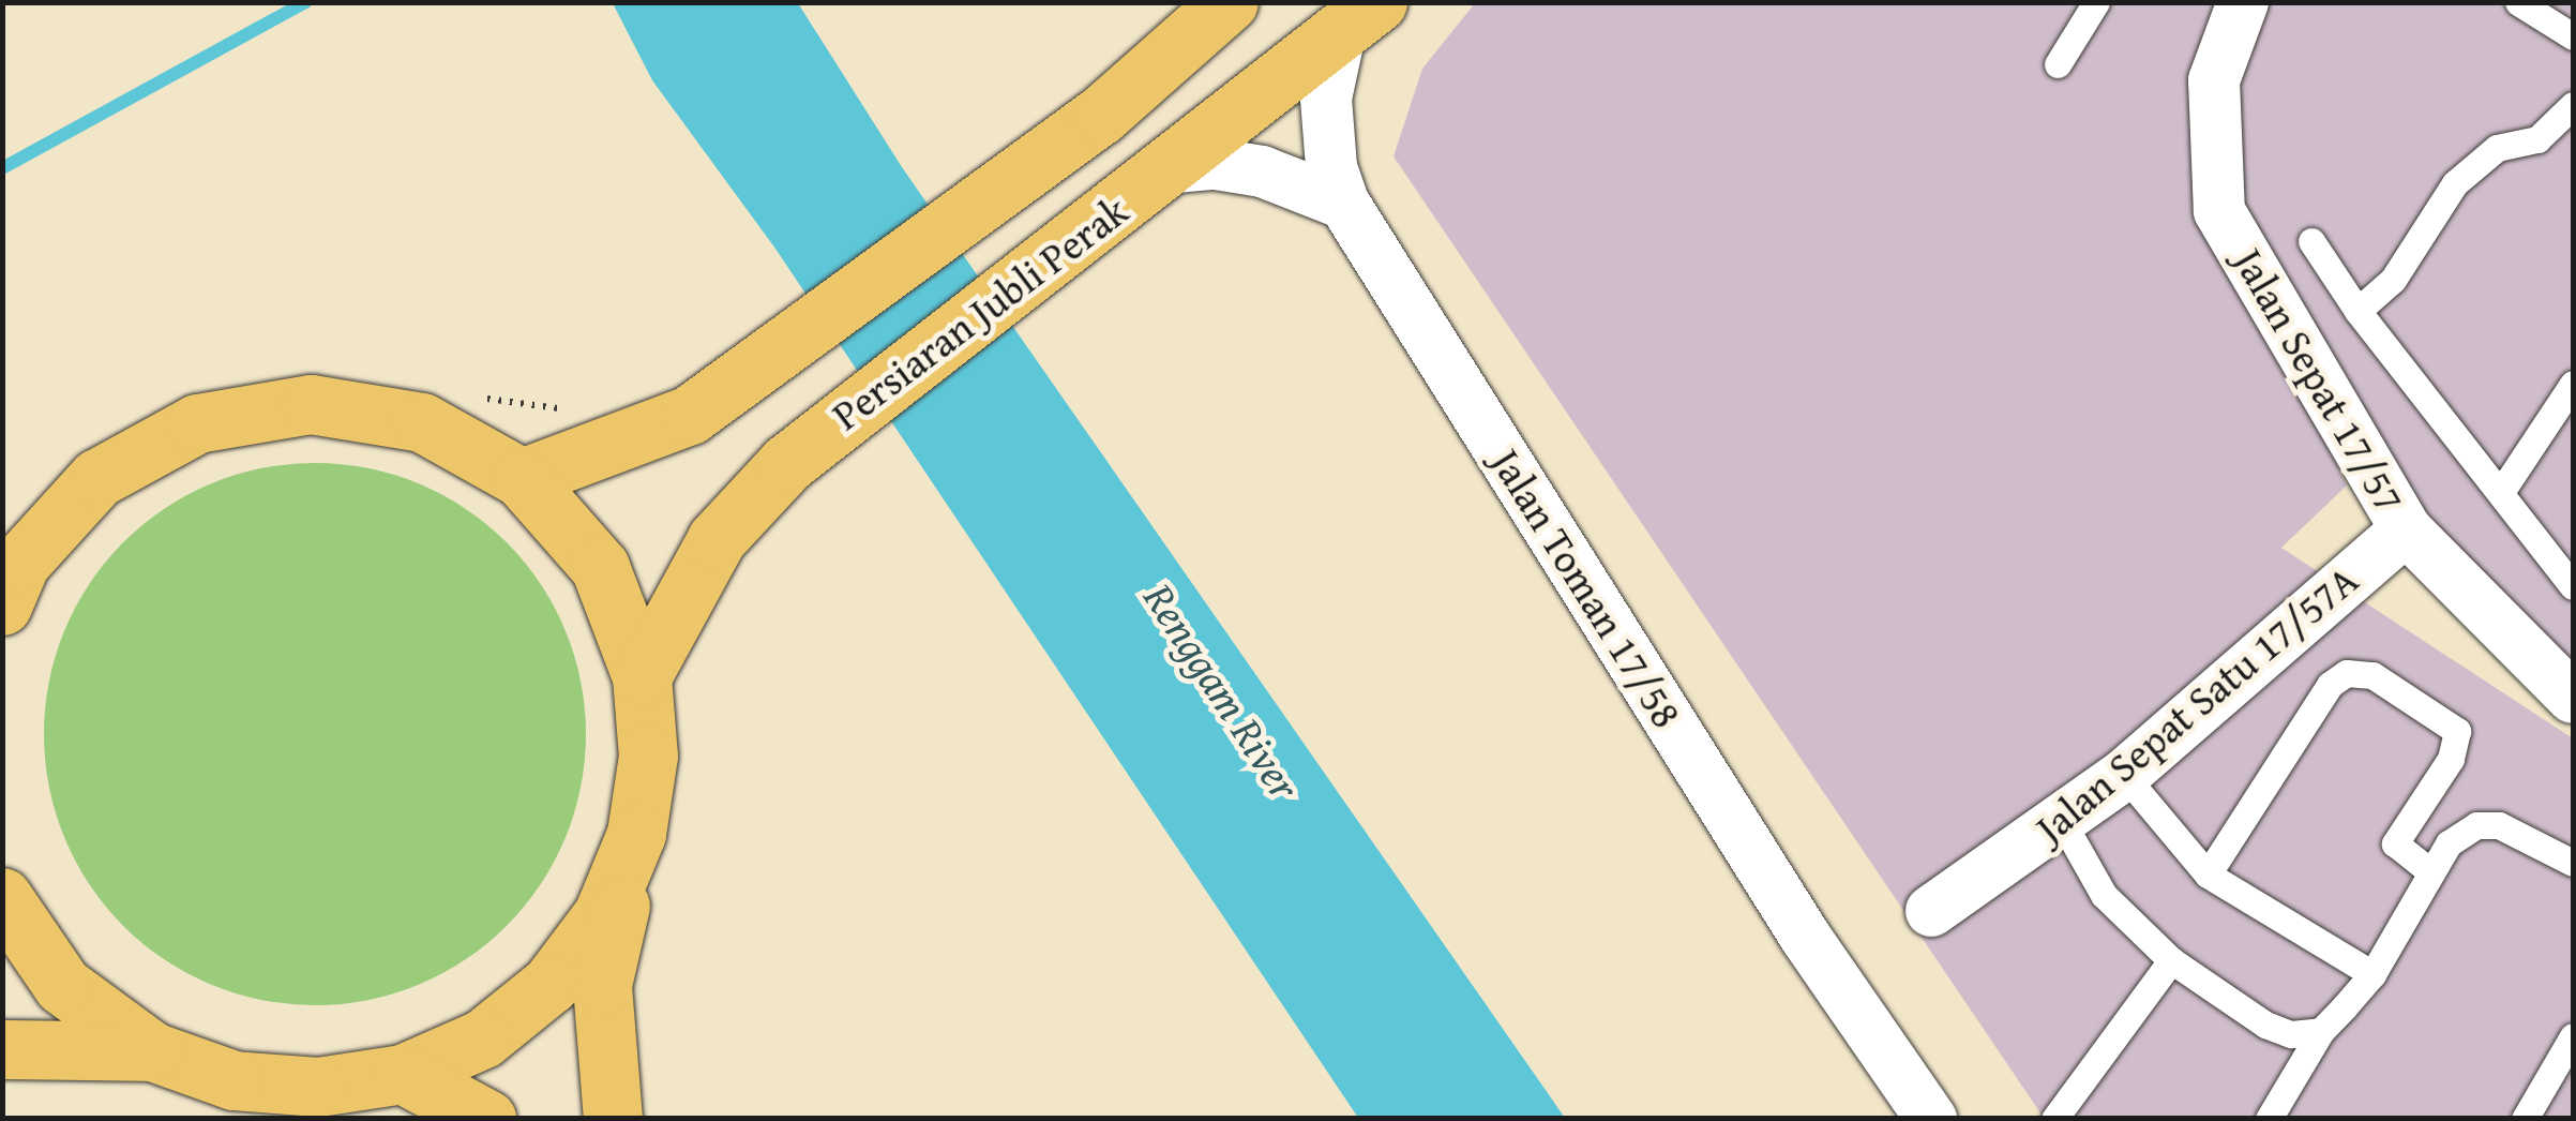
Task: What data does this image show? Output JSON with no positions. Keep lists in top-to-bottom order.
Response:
{
  "streets": {
    "main road": ["Persiaran Jubli Perak"],
    "street": ["Jalan Sepat 17/57", "Jalan Toman 17/58", "Jalan Sepat Satu 17/57A"]
  },
  "crossings": [
    ["Persiaran Jubli Perak", "Jalan Toman 17/58"],
    ["Jalan Sepat 17/57", "Jalan Sepat Satu 17/57A"]
  ],
  "water": ["Renggam River"]
}
